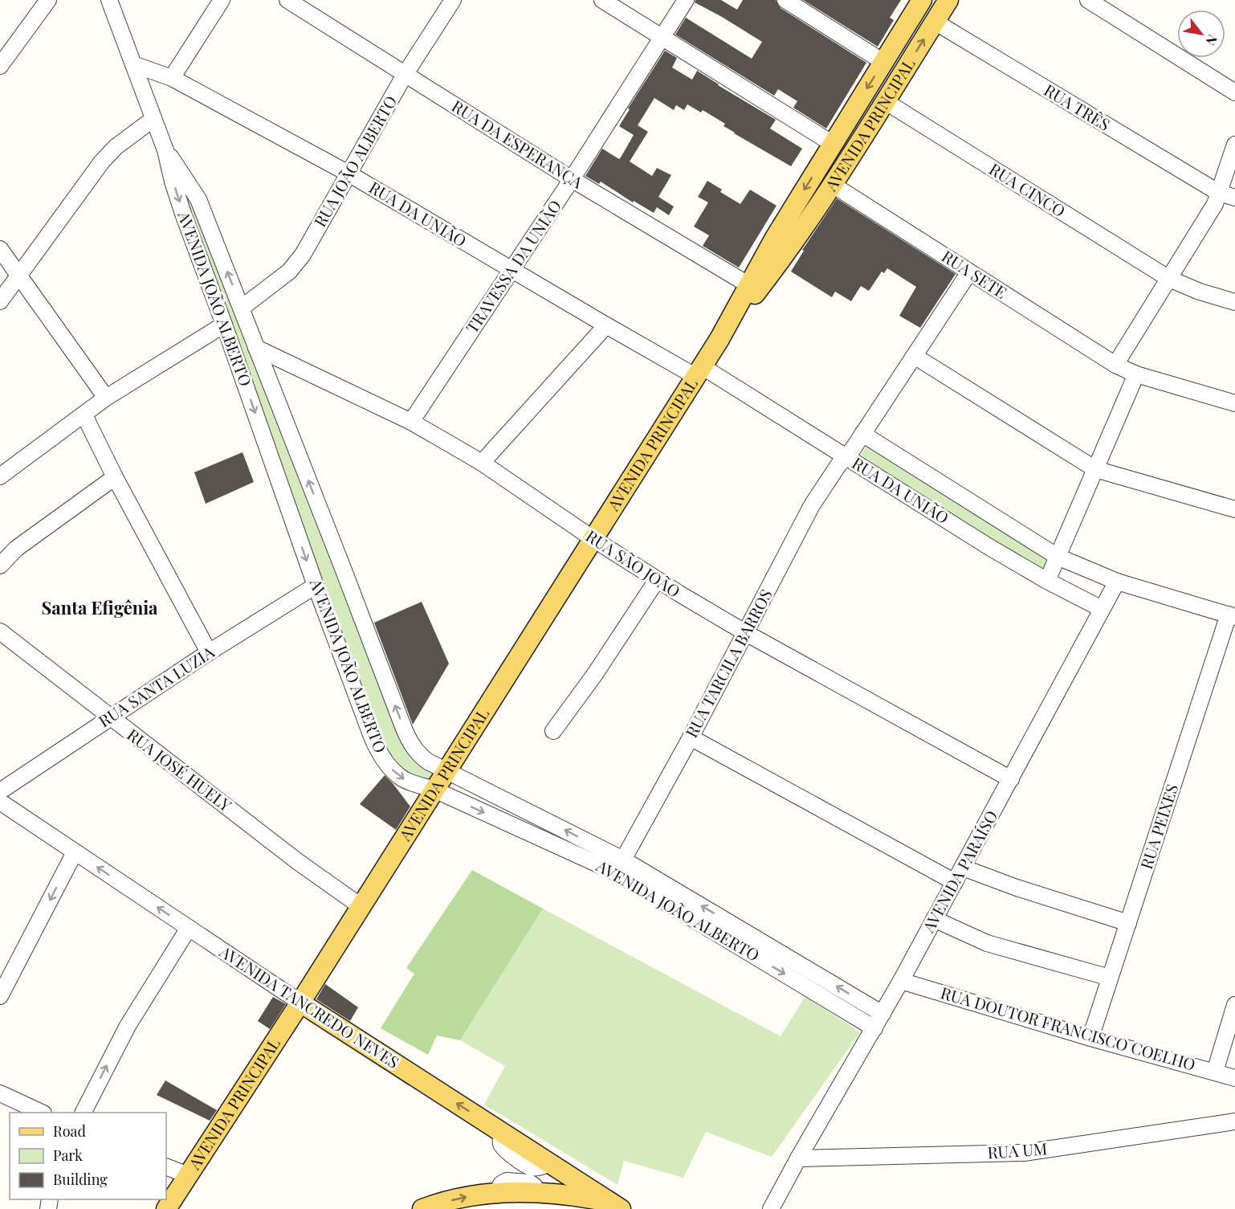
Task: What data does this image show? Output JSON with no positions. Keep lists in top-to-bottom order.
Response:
{
  "streets": {
    "main road": ["AVENIDA PRINCIPAL", "AVENIDA TANCREDO NEVES"],
    "street": [
      "RUA TRÊS",
      "RUA DA ESPERANÇA",
      "RUA JOÃO ALBERTO",
      "RUA CINCO",
      "RUA DA UNIÃO",
      "TRAVESSA DA UNIÃO",
      "RUA SETE",
      "AVENIDA JOÃO ALBERTO",
      "RUA SÃO JOÃO",
      "RUA TARCILA BARROS",
      "RUA SANTA LUZIA",
      "RUA JOSÉ HUELY",
      "RUA PEIXES",
      "AVENIDA PARAÍSO",
      "RUA DOUTOR FRANCISCO COELHO",
      "RUA UM"
    ]
  },
  "crossings": [
    ["RUA TRÊS", "AVENIDA PRINCIPAL"],
    ["AVENIDA PRINCIPAL", "RUA DA ESPERANÇA"],
    ["AVENIDA PRINCIPAL", "RUA CINCO"],
    ["AVENIDA PRINCIPAL", "RUA DA UNIÃO"],
    ["AVENIDA PRINCIPAL", "RUA SETE"],
    ["AVENIDA PRINCIPAL", "AVENIDA JOÃO ALBERTO"],
    ["AVENIDA PRINCIPAL", "RUA SÃO JOÃO"],
    ["AVENIDA PRINCIPAL", "RUA JOSÉ HUELY"],
    ["AVENIDA PRINCIPAL", "AVENIDA TANCREDO NEVES"],
    ["RUA DA ESPERANÇA", "RUA JOÃO ALBERTO"],
    ["RUA DA ESPERANÇA", "TRAVESSA DA UNIÃO"],
    ["RUA JOÃO ALBERTO", "RUA DA UNIÃO"],
    ["RUA JOÃO ALBERTO", "AVENIDA JOÃO ALBERTO"],
    ["RUA DA UNIÃO", "TRAVESSA DA UNIÃO"],
    ["RUA DA UNIÃO", "AVENIDA JOÃO ALBERTO"],
    ["RUA DA UNIÃO", "RUA TARCILA BARROS"],
    ["RUA DA UNIÃO", "AVENIDA PARAÍSO"],
    ["TRAVESSA DA UNIÃO", "RUA SÃO JOÃO"],
    ["RUA SETE", "RUA TARCILA BARROS"],
    ["AVENIDA JOÃO ALBERTO", "RUA SÃO JOÃO"],
    ["AVENIDA JOÃO ALBERTO", "RUA TARCILA BARROS"],
    ["AVENIDA JOÃO ALBERTO", "RUA SANTA LUZIA"],
    ["AVENIDA JOÃO ALBERTO", "AVENIDA PARAÍSO"],
    ["RUA SÃO JOÃO", "RUA TARCILA BARROS"],
    ["RUA SÃO JOÃO", "AVENIDA PARAÍSO"],
    ["RUA SANTA LUZIA", "RUA JOSÉ HUELY"],
    ["RUA PEIXES", "RUA DOUTOR FRANCISCO COELHO"],
    ["AVENIDA PARAÍSO", "RUA DOUTOR FRANCISCO COELHO"],
    ["AVENIDA PARAÍSO", "RUA UM"]
  ],
  "one_way": ["AVENIDA TANCREDO NEVES"],
  "districts": ["Santa Efigênia"],
  "legend": ["Road", "Park", "Building"],
  "north": "bottom right"
}
